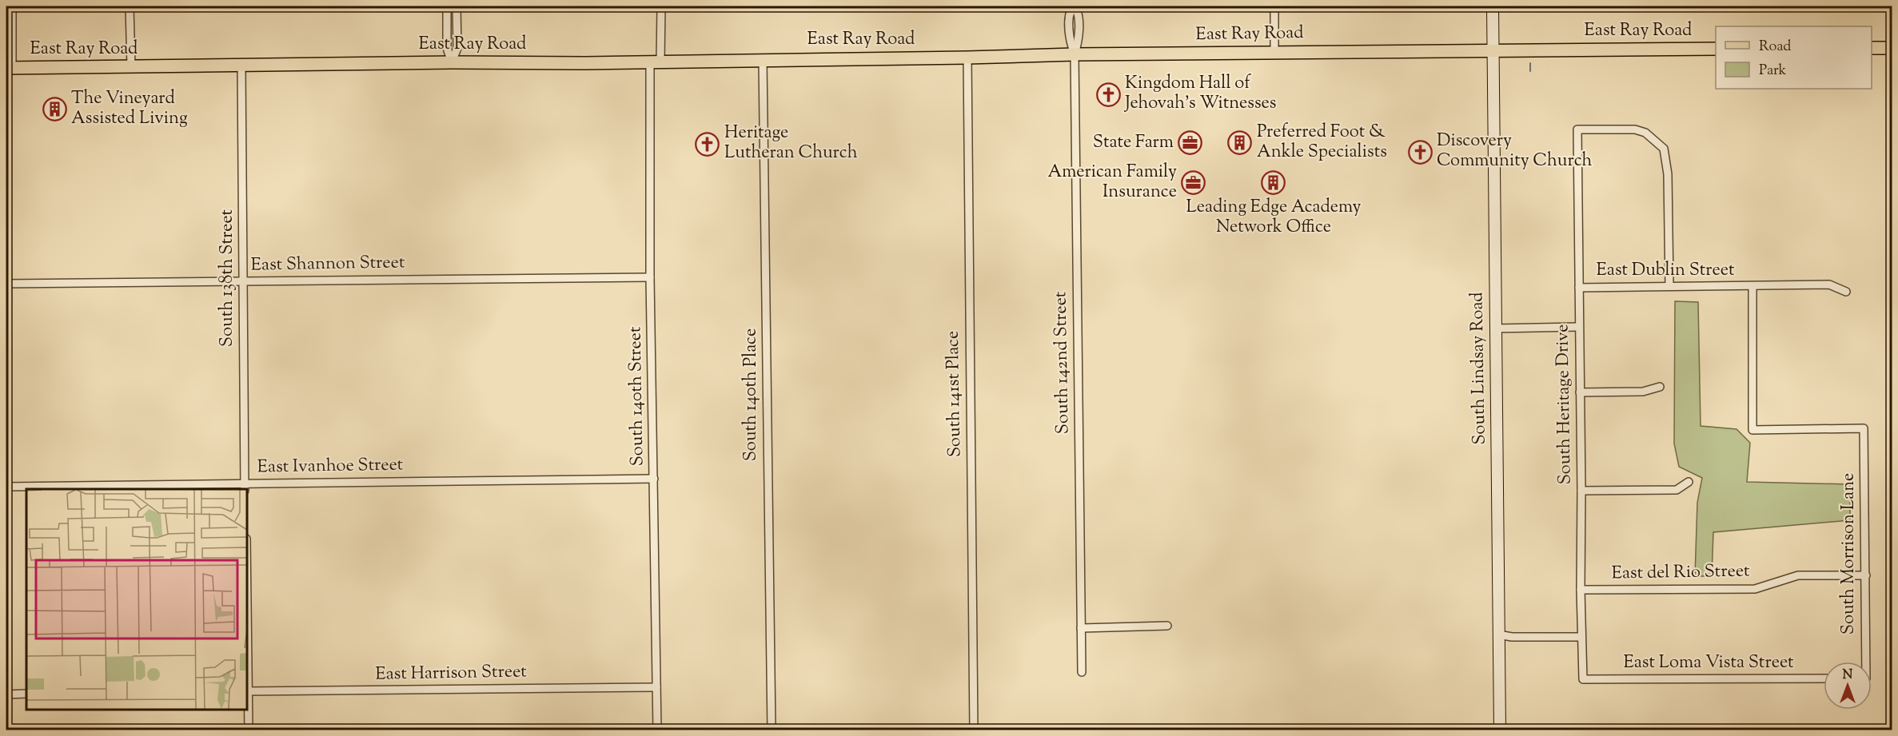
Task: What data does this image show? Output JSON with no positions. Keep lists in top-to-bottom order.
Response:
{
  "streets": {
    "main road": ["East Ray Road", "South Lindsay Road"],
    "street": [
      "East Shannon Street",
      "East Dublin Street",
      "South 138th Street",
      "South 142nd Street",
      "South 141st Place",
      "South 140th Place",
      "South 140th Street",
      "South Heritage Drive",
      "East Ivanhoe Street",
      "South Morrison Lane",
      "East del Rio Street",
      "East Loma Vista Street",
      "East Harrison Street"
    ]
  },
  "crossings": [
    ["East Ray Road", "South 138th Street"],
    ["East Ray Road", "South 142nd Street"],
    ["East Ray Road", "South Lindsay Road"],
    ["East Ray Road", "South 141st Place"],
    ["East Ray Road", "South 140th Place"],
    ["East Ray Road", "South 140th Street"],
    ["East Shannon Street", "South 138th Street"],
    ["East Shannon Street", "South 140th Street"],
    ["East Dublin Street", "South Heritage Drive"],
    ["East Dublin Street", "South Morrison Lane"],
    ["South 138th Street", "East Ivanhoe Street"],
    ["South 140th Street", "East Ivanhoe Street"],
    ["South 140th Street", "East Harrison Street"],
    ["South Heritage Drive", "East del Rio Street"],
    ["South Heritage Drive", "East Loma Vista Street"],
    ["South Morrison Lane", "East del Rio Street"]
  ],
  "places": {
    "church": ["Kingdom Hall of Jehovah's Witnesses", "Heritage Lutheran Church", "Discovery Community Church"],
    "building": ["The Vineyard Assisted Living", "Preferred Foot & Ankle Specialists", "Leading Edge Academy Network Office"],
    "office": ["State Farm", "American Family Insurance"]
  },
  "legend": ["Road", "Park"],
  "north": "top"
}
